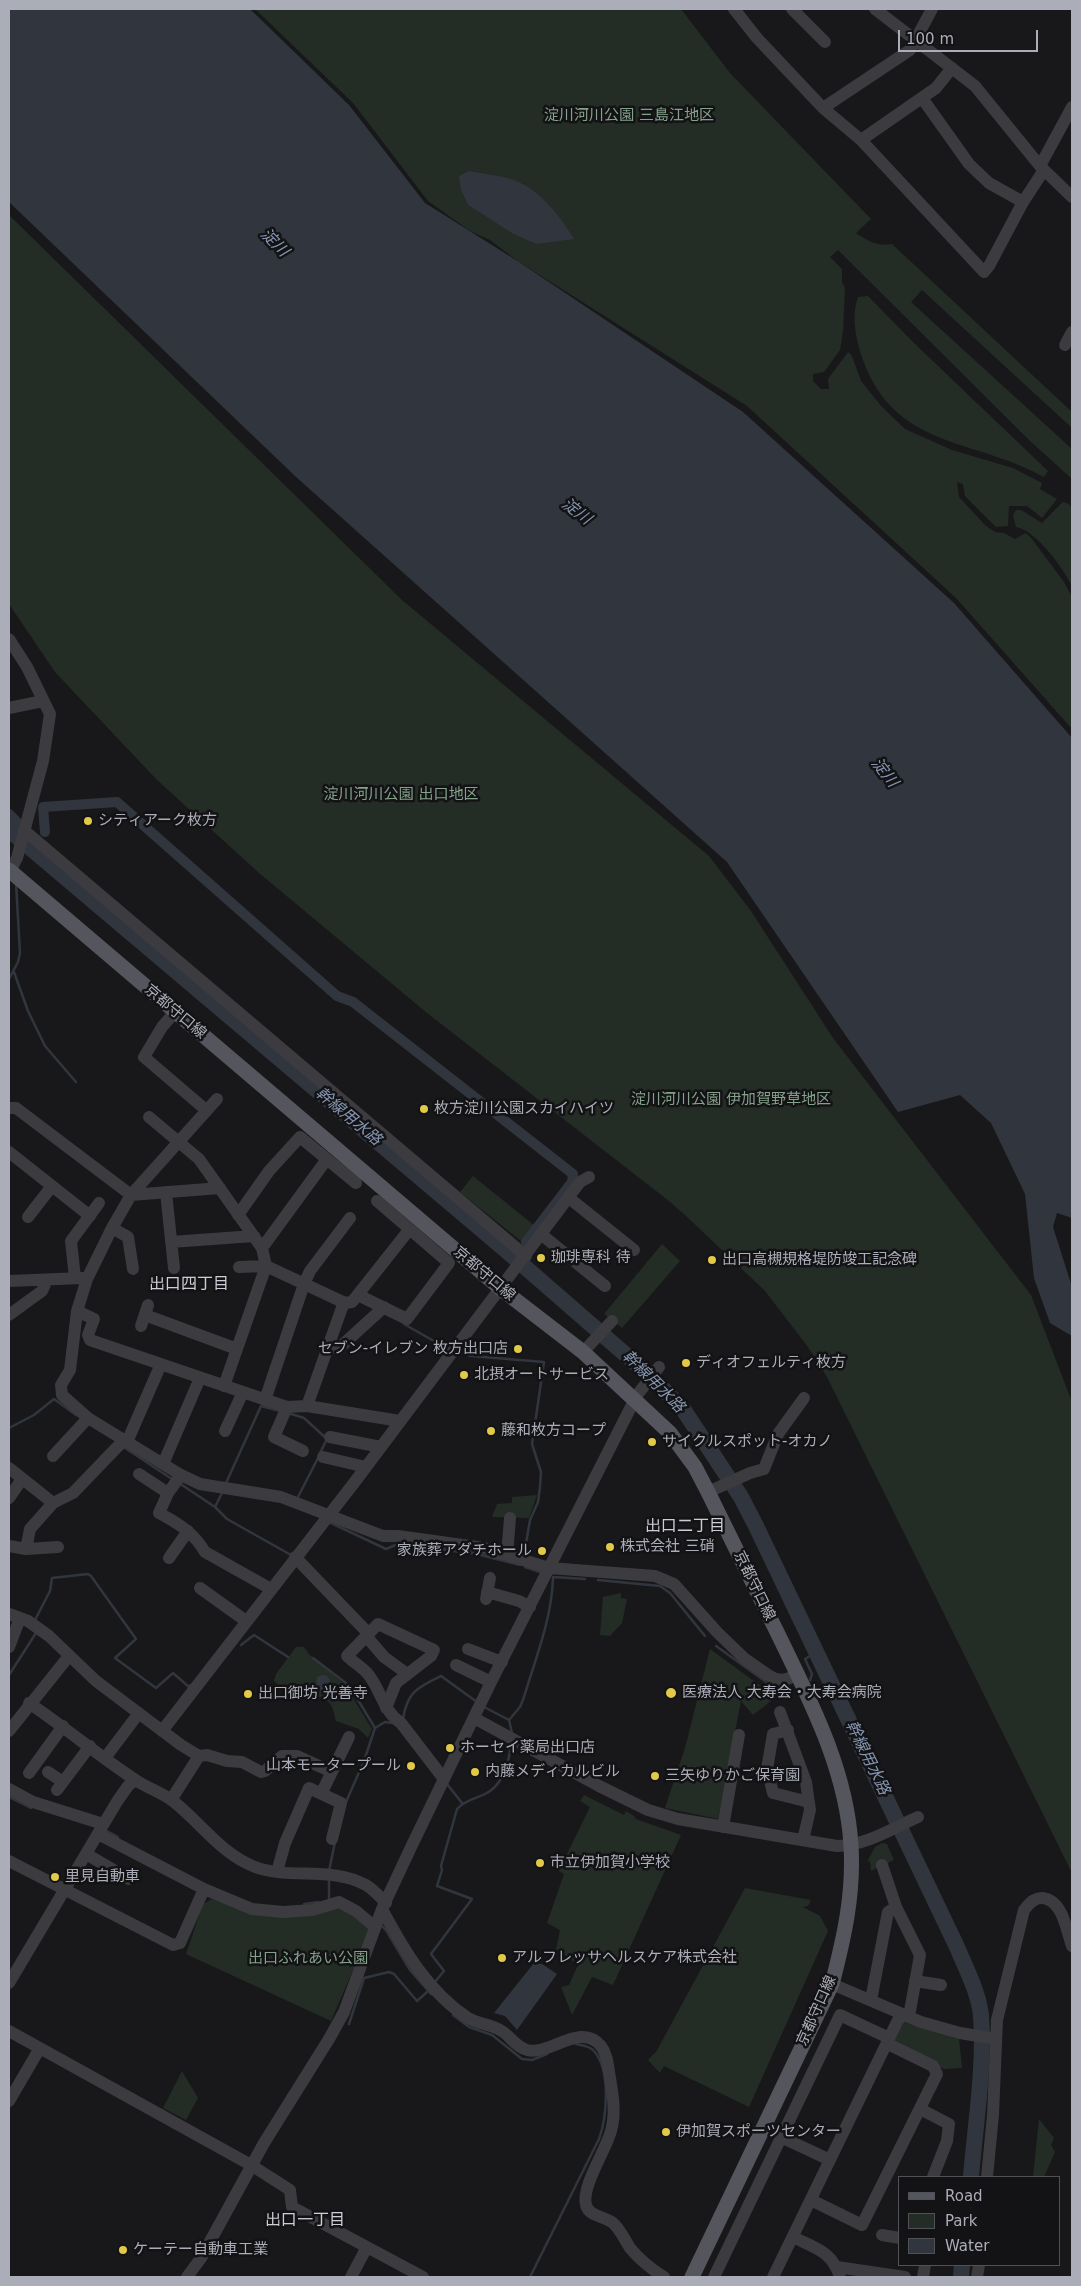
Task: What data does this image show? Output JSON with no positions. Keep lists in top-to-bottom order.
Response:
{
  "streets": {
    "main road": ["京都守口線"]
  },
  "districts": ["出口四丁目", "出口二丁目", "出口一丁目"],
  "water": ["淀川", "幹線用水路"],
  "parks": [
    "淀川河川公園 三島江地区",
    "淀川河川公園 出口地区",
    "淀川河川公園 伊加賀野草地区",
    "出口ふれあい公園"
  ],
  "places": [
    "シティアーク枚方",
    "枚方淀川公園スカイハイツ",
    "珈琲専科 待",
    "出口高槻規格堤防竣工記念碑",
    "セブン-イレブン 枚方出口店",
    "ディオフェルティ枚方",
    "北摂オートサービス",
    "藤和枚方コープ",
    "サイクルスポット-オカノ",
    "株式会社 三硝",
    "家族葬アダチホール",
    "医療法人 大寿会・大寿会病院",
    "出口御坊 光善寺",
    "ホーセイ薬局出口店",
    "山本モータープール",
    "内藤メディカルビル",
    "三矢ゆりかご保育園",
    "市立伊加賀小学校",
    "里見自動車",
    "アルフレッサヘルスケア株式会社",
    "伊加賀スポーツセンター",
    "ケーテー自動車工業"
  ],
  "legend": ["Road", "Park", "Water"],
  "scale_bar": "100 m"
}
